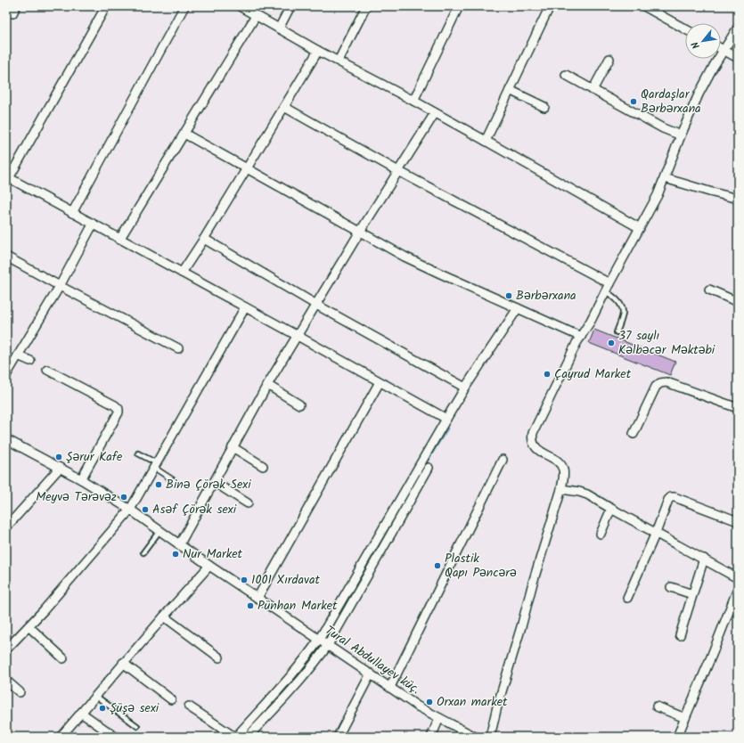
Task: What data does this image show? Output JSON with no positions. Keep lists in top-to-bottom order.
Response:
{
  "streets": {
    "street": ["Tural Abdullayev küç."]
  },
  "places": [
    "Qardaşlar Bərbərxana",
    "Bərbərxana",
    "37 saylı Kəlbəcər Məktəbi",
    "Çayrud Market",
    "Şərur Kafe",
    "Binə Çörək Sexi",
    "Meyvə Tərəvəz",
    "Asəf Çörək sexi",
    "Nur Market",
    "Plastik Qapı Pəncərə",
    "1001 Xırdavat",
    "Pünhan Market",
    "Orxan market",
    "Şüşə sexi"
  ],
  "north": "bottom left"
}
